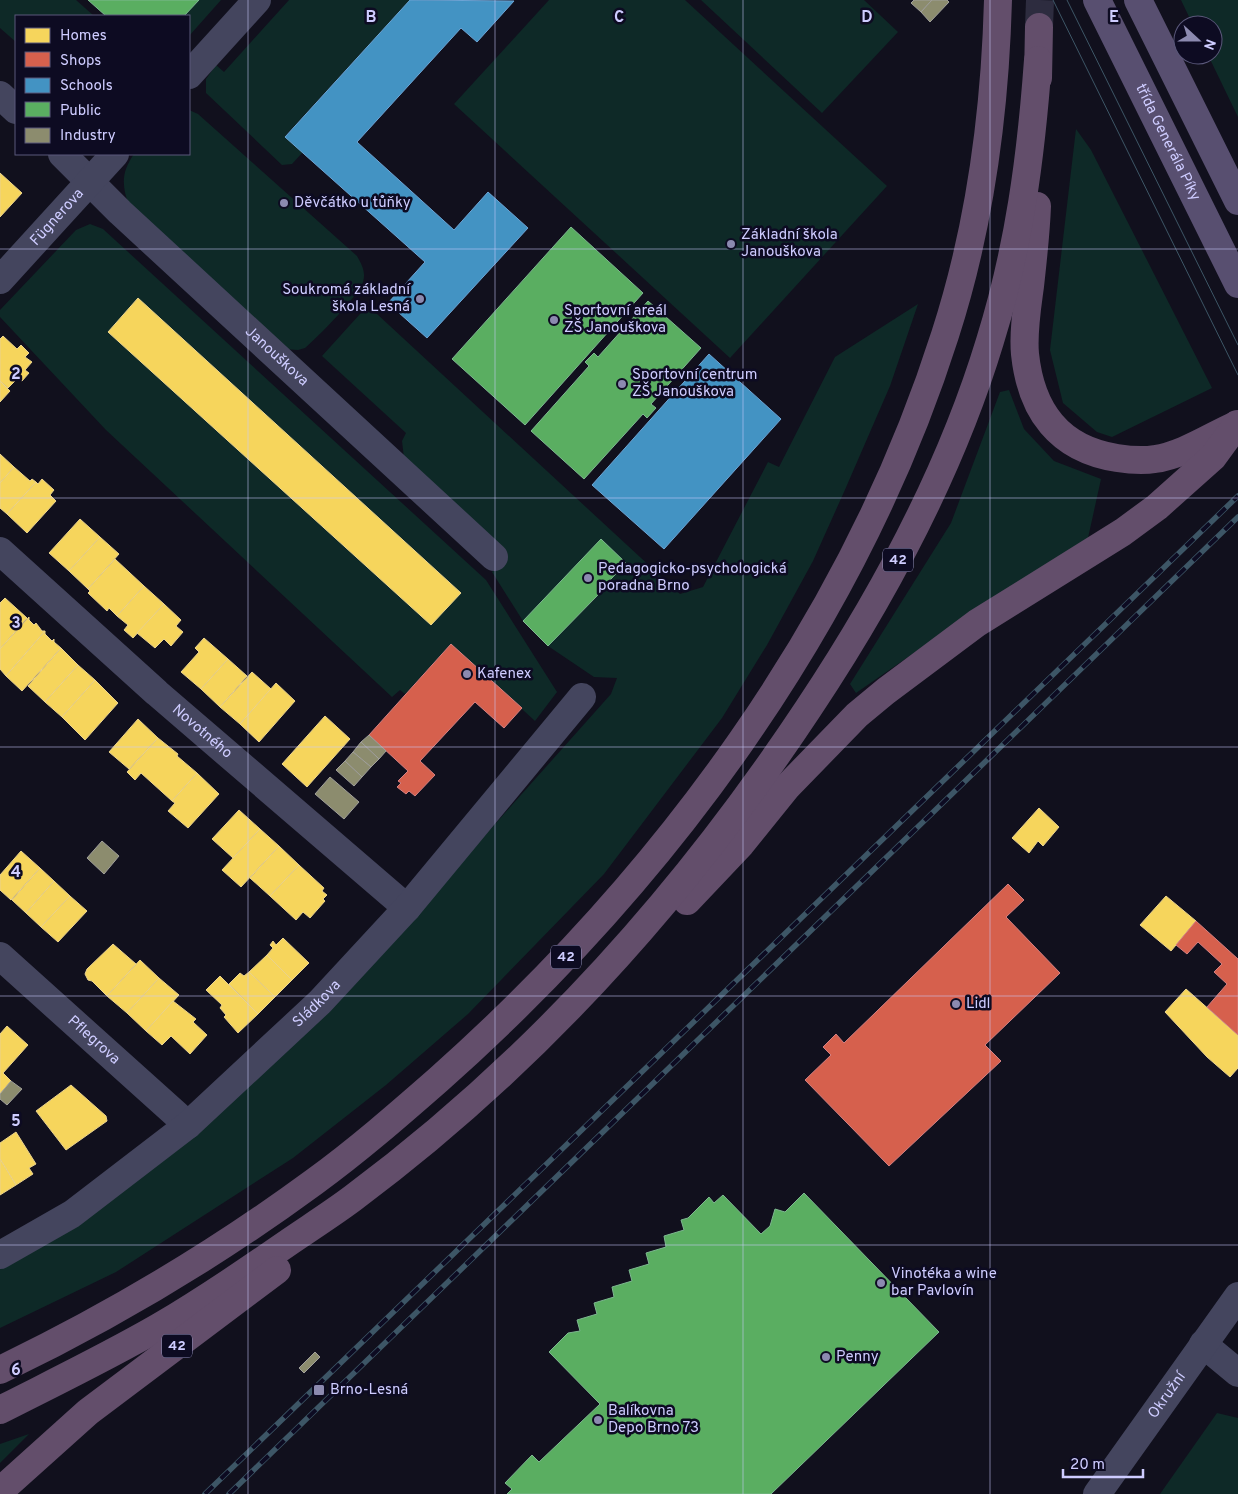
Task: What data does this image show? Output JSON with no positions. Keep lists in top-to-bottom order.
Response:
{
  "streets": {
    "highway": ["42"],
    "main road": ["třída Generála Píky"],
    "street": [
      "Fügnerova",
      "Janouškova",
      "Novotného",
      "Sládkova",
      "Pflegrova",
      "Okružní"
    ]
  },
  "crossings": [
    ["Fügnerova", "Janouškova"],
    ["Novotného", "Sládkova"],
    ["Sládkova", "Pflegrova"]
  ],
  "places": {
    "other": [
      "Děvčátko u tůňky",
      "Základní škola Janouškova",
      "Soukromá základní škola Lesná",
      "Sportovní areál ZŠ Janouškova",
      "Sportovní centrum ZŠ Janouškova",
      "Pedagogicko-psychologická poradna Brno",
      "Kafenex",
      "Lidl",
      "Vinotéka a wine bar Pavlovín",
      "Penny",
      "Balíkovna Depo Brno 73"
    ],
    "transit": ["Brno-Lesná"]
  },
  "legend": [
    "Homes",
    "Shops",
    "Schools",
    "Public",
    "Industry"
  ],
  "scale_bar": "20 m",
  "north": "right",
  "grid": {
    "columns": [
      "B",
      "C",
      "D",
      "E"
    ],
    "rows": [
      "2",
      "3",
      "4",
      "5",
      "6"
    ]
  }
}
